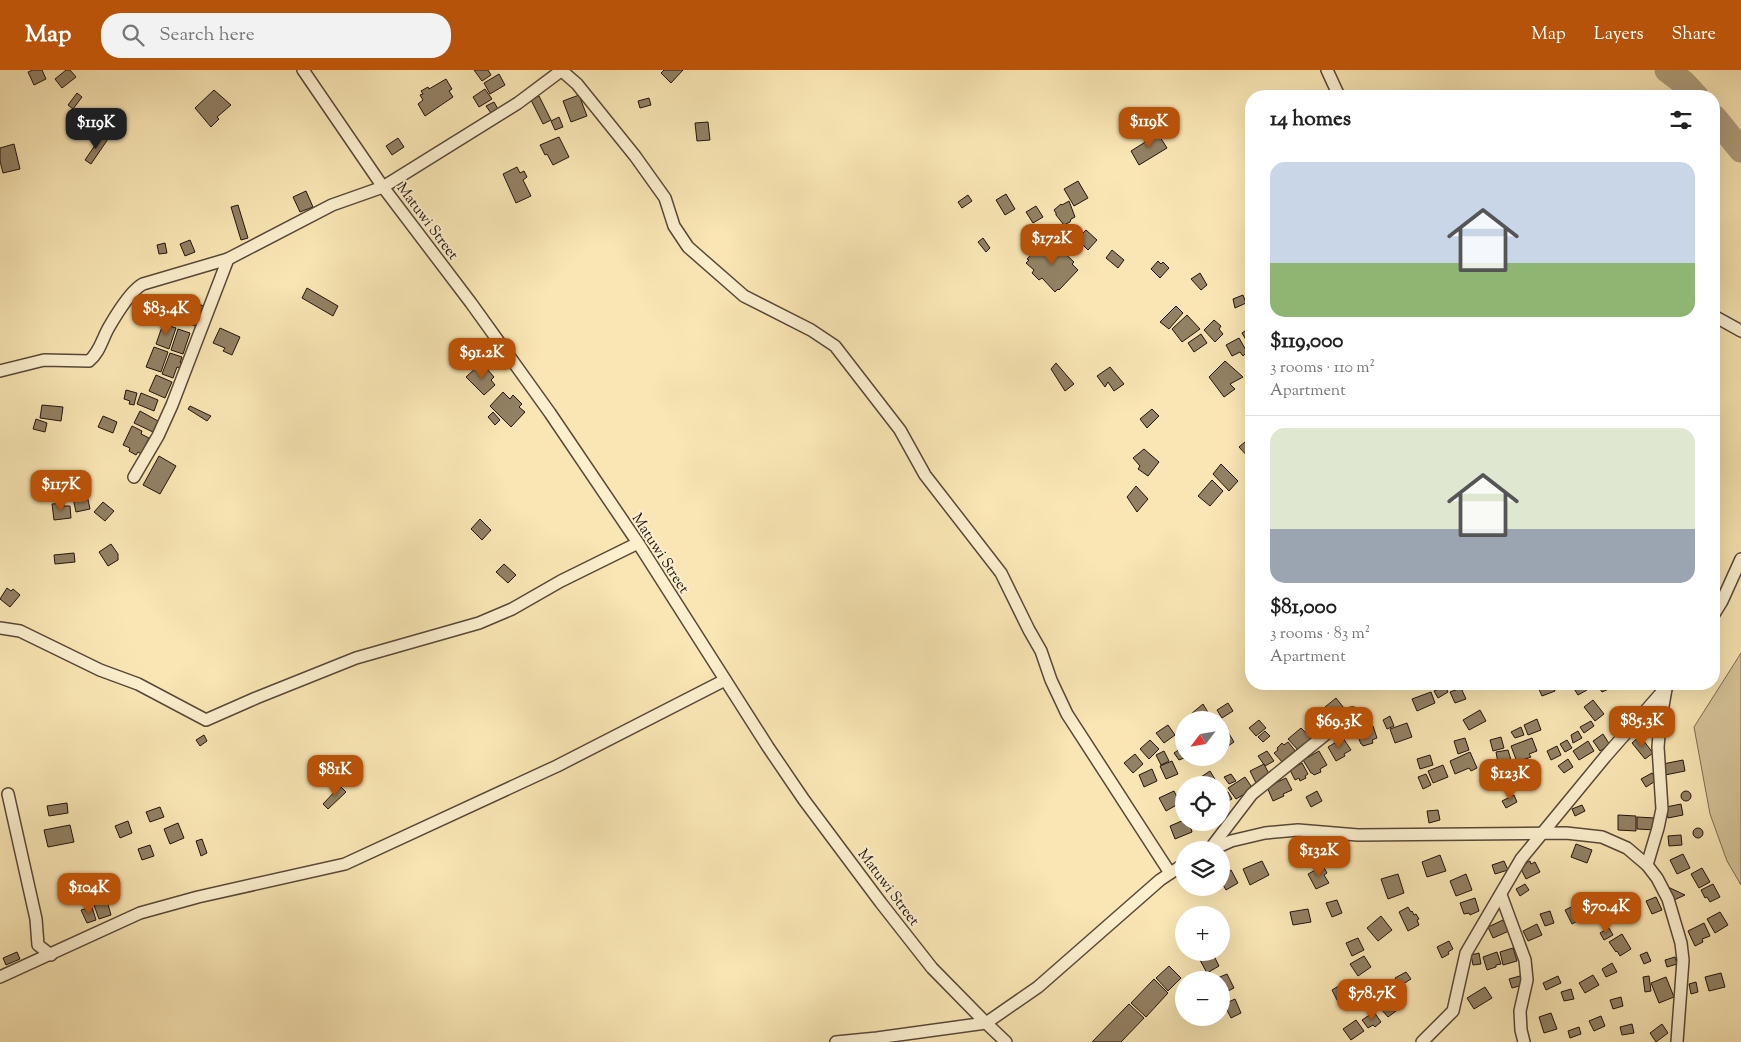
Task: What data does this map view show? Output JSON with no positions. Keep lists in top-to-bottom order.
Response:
{
  "streets": {
    "street": ["Matuwi Street"]
  },
  "north": "bottom left",
  "page": {
    "header": "Map",
    "search": "Search here",
    "nav": ["Map", "Layers", "Share"],
    "heading": "14 homes",
    "price": [
      "$119K",
      "$119K",
      "$172K",
      "$83.4K",
      "$91.2K",
      "$117K",
      "$85.3K",
      "$69.3K",
      "$81K",
      "$123K",
      "$132K",
      "$104K",
      "$70.4K",
      "$78.7K"
    ],
    "list": [
      {
        "name": "$119,000",
        "note": "3 rooms · 110 m² · Apartment"
      },
      {
        "name": "$81,000",
        "note": "3 rooms · 83 m² · Apartment"
      }
    ],
    "map_buttons": ["+", "−"]
  }
}
